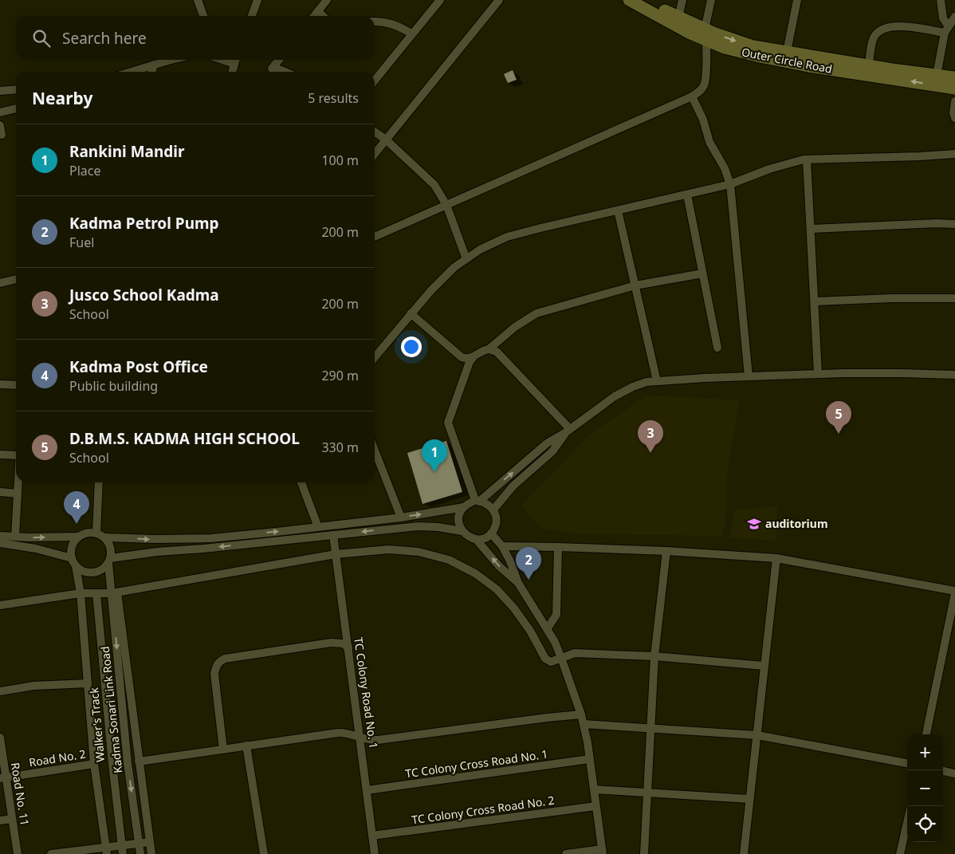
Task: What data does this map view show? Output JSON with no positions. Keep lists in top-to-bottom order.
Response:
{
  "streets": {
    "main road": ["Outer Circle Road"],
    "street": [
      "TC Colony Road No. 1",
      "Kadma Sonari Link Road",
      "Walker's Track",
      "Road No. 2",
      "TC Colony Cross Road No. 1",
      "Road No. 11",
      "TC Colony Cross Road No. 2"
    ]
  },
  "crossings": [
    ["TC Colony Road No. 1", "TC Colony Cross Road No. 1"],
    ["TC Colony Road No. 1", "TC Colony Cross Road No. 2"],
    ["Kadma Sonari Link Road", "Road No. 2"],
    ["Road No. 2", "Road No. 11"]
  ],
  "places": {
    "school or university": ["auditorium"]
  },
  "page": {
    "search": "Search here",
    "heading": ["Nearby", "5 results"],
    "list": [
      {
        "mark": "1",
        "name": "Rankini Mandir",
        "note": "Place",
        "value": "100 m"
      },
      {
        "mark": "2",
        "name": "Kadma Petrol Pump",
        "note": "Fuel",
        "value": "200 m"
      },
      {
        "mark": "3",
        "name": "Jusco School Kadma",
        "note": "School",
        "value": "200 m"
      },
      {
        "mark": "4",
        "name": "Kadma Post Office",
        "note": "Public building",
        "value": "290 m"
      },
      {
        "mark": "5",
        "name": "D.B.M.S. KADMA HIGH SCHOOL",
        "note": "School",
        "value": "330 m"
      }
    ],
    "pins": [
      "5",
      "3",
      "1",
      "4",
      "2"
    ],
    "map_buttons": ["+", "−"]
  }
}
